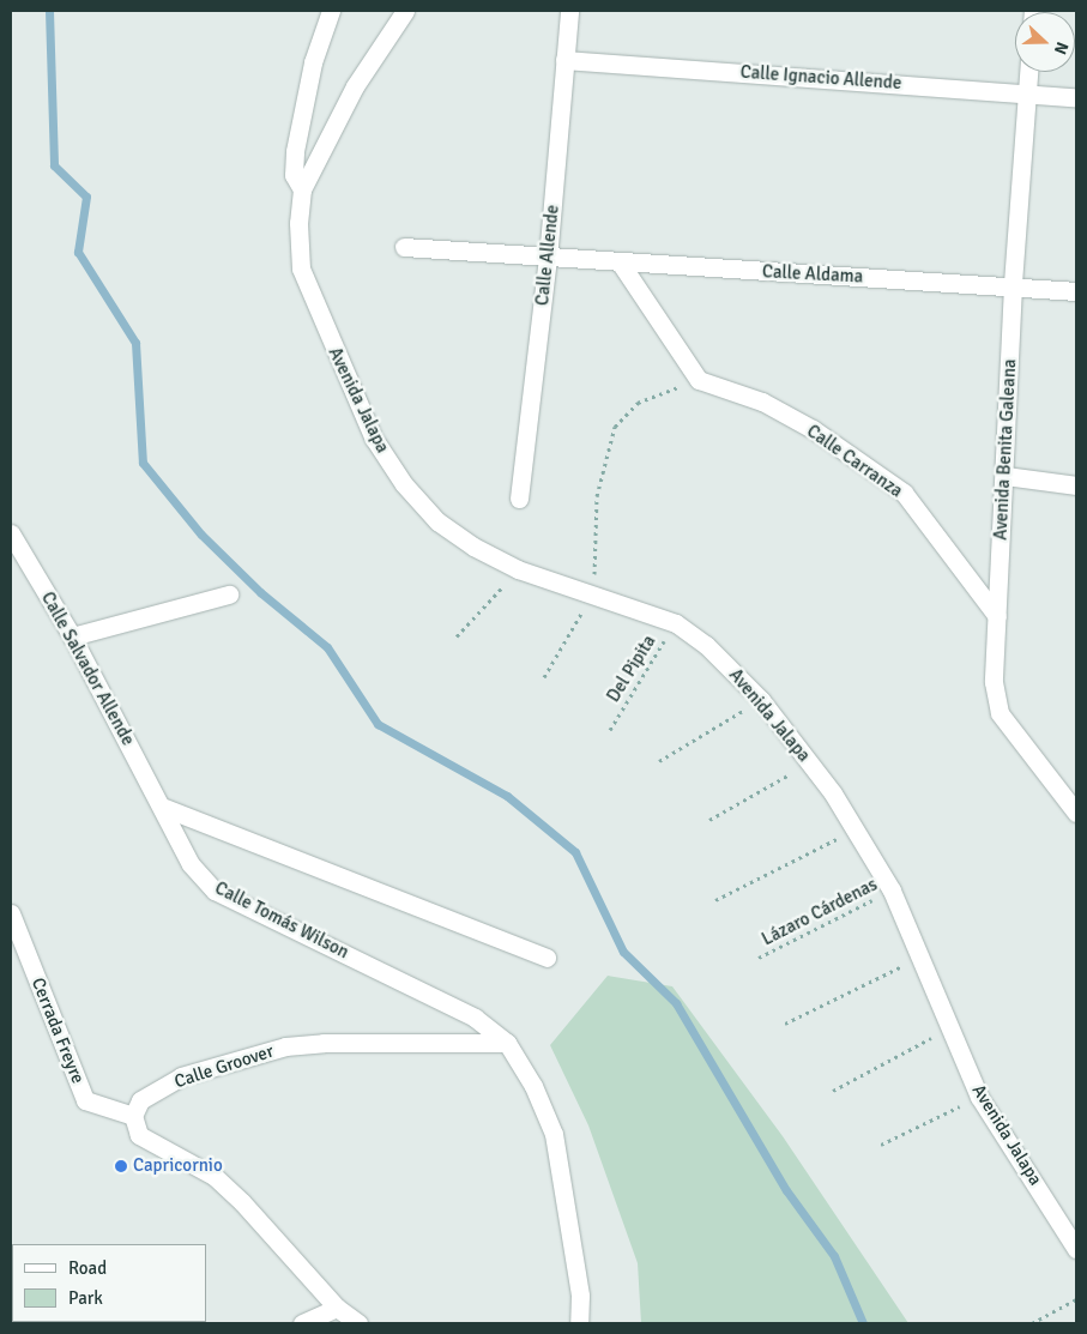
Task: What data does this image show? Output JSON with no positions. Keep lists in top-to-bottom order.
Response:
{
  "streets": {
    "street": [
      "Calle Ignacio Allende",
      "Calle Allende",
      "Calle Aldama",
      "Avenida Jalapa",
      "Avenida Benita Galeana",
      "Calle Carranza",
      "Calle Salvador Allende",
      "Calle Tomás Wilson",
      "Cerrada Freyre",
      "Calle Groover"
    ],
    "path": ["Del Pipita", "Lázaro Cárdenas"]
  },
  "crossings": [
    ["Calle Ignacio Allende", "Calle Allende"],
    ["Calle Ignacio Allende", "Avenida Benita Galeana"],
    ["Calle Allende", "Calle Aldama"],
    ["Calle Aldama", "Avenida Benita Galeana"],
    ["Avenida Jalapa", "Del Pipita"],
    ["Avenida Jalapa", "Lázaro Cárdenas"],
    ["Avenida Benita Galeana", "Calle Carranza"],
    ["Calle Salvador Allende", "Calle Tomás Wilson"],
    ["Calle Tomás Wilson", "Calle Groover"],
    ["Cerrada Freyre", "Calle Groover"]
  ],
  "places": ["Capricornio"],
  "legend": ["Road", "Park"],
  "north": "right"
}
